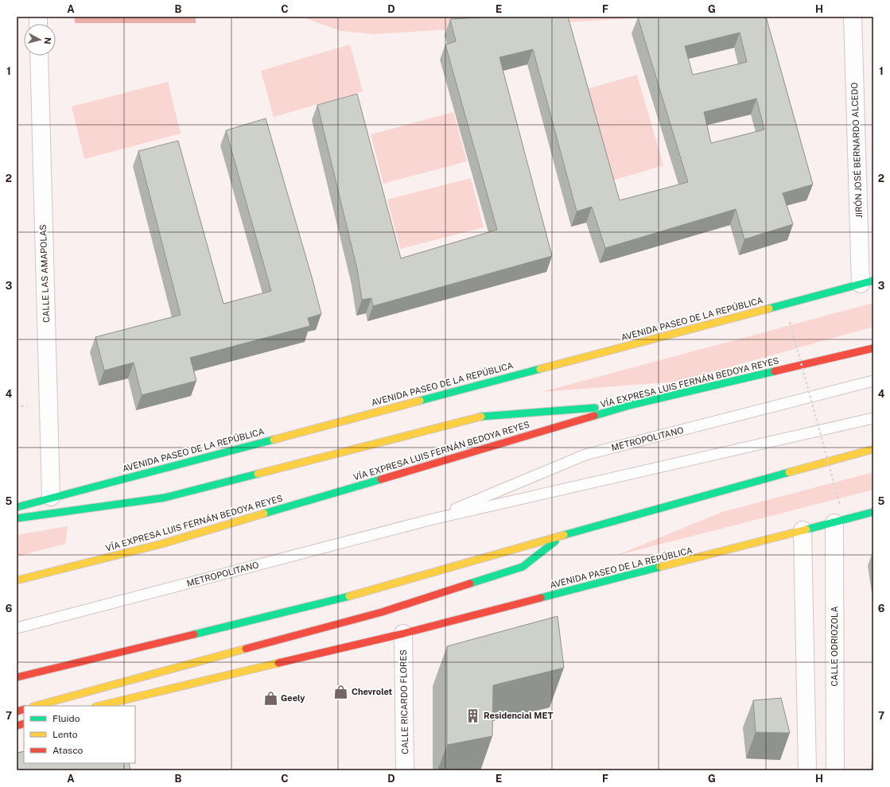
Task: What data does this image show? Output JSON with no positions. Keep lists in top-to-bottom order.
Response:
{
  "streets": {
    "main road": ["AVENIDA PASEO DE LA REPÚBLICA", "VÍA EXPRESA LUIS FERNÁN BEDOYA REYES"],
    "street": [
      "JIRÓN JOSÉ BERNARDO ALCEDO",
      "CALLE LAS AMAPOLAS",
      "CALLE ODRIOZOLA",
      "CALLE RICARDO FLORES"
    ],
    "lane": ["METROPOLITANO"]
  },
  "crossings": [
    ["JIRÓN JOSÉ BERNARDO ALCEDO", "AVENIDA PASEO DE LA REPÚBLICA"],
    ["CALLE LAS AMAPOLAS", "AVENIDA PASEO DE LA REPÚBLICA"],
    ["AVENIDA PASEO DE LA REPÚBLICA", "CALLE ODRIOZOLA"],
    ["AVENIDA PASEO DE LA REPÚBLICA", "CALLE RICARDO FLORES"]
  ],
  "places": {
    "shop": ["Chevrolet", "Geely"],
    "building": ["Residencial MET"]
  },
  "legend": ["Fluido", "Lento", "Atasco"],
  "north": "right",
  "grid": {
    "columns": [
      "A",
      "B",
      "C",
      "D",
      "E",
      "F",
      "G",
      "H"
    ],
    "rows": [
      "1",
      "2",
      "3",
      "4",
      "5",
      "6",
      "7"
    ]
  }
}
